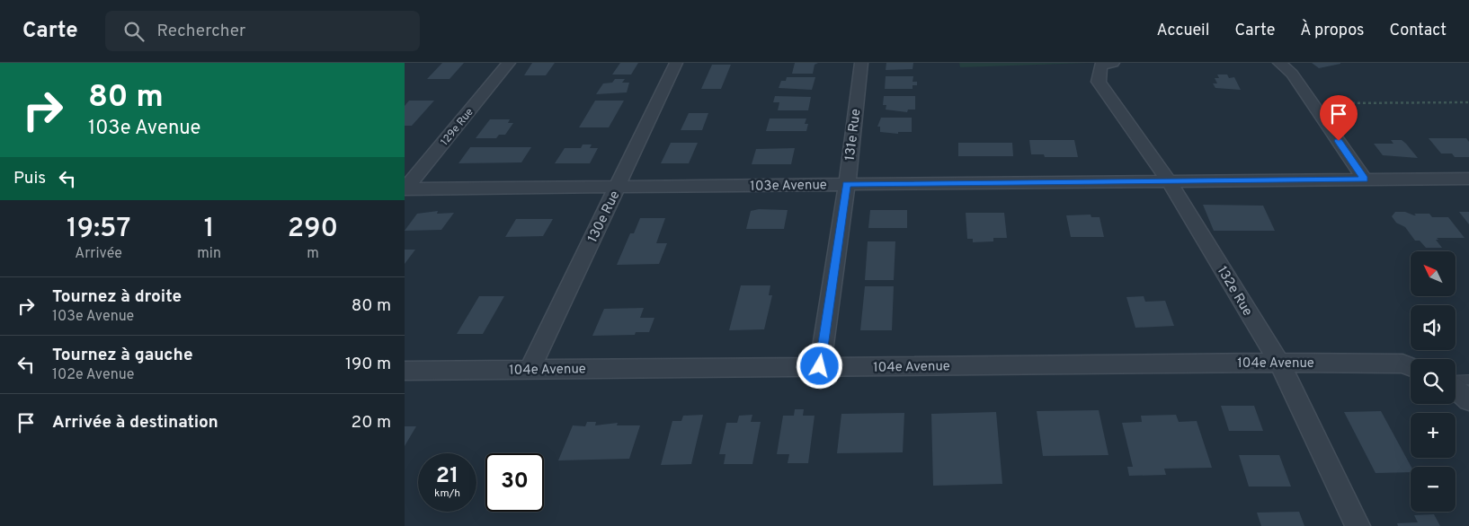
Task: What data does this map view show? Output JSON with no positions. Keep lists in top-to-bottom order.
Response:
{
  "streets": {
    "street": [
      "129e Rue",
      "131e Rue",
      "103e Avenue",
      "130e Rue",
      "132e Rue",
      "104e Avenue"
    ]
  },
  "crossings": [
    ["129e Rue", "103e Avenue"],
    ["131e Rue", "103e Avenue"],
    ["131e Rue", "104e Avenue"],
    ["103e Avenue", "130e Rue"],
    ["103e Avenue", "132e Rue"],
    ["130e Rue", "104e Avenue"],
    ["132e Rue", "104e Avenue"]
  ],
  "north": "top left",
  "page": {
    "header": "Carte",
    "search": "Rechercher",
    "nav": [
      "Accueil",
      "Carte",
      "À propos",
      "Contact"
    ],
    "turn": ["80 m", "103e Avenue"],
    "then": "Puis",
    "eta": [
      "19:57",
      "Arrivée",
      "1",
      "min",
      "290",
      "m"
    ],
    "map_buttons": ["+", "−"],
    "list": [
      {
        "name": "Tournez à droite",
        "note": "103e Avenue",
        "value": "80 m"
      },
      {
        "name": "Tournez à gauche",
        "note": "102e Avenue",
        "value": "190 m"
      },
      {
        "name": "Arrivée à destination",
        "value": "20 m"
      }
    ],
    "speed": "21 km/h",
    "limit": "30"
  }
}
